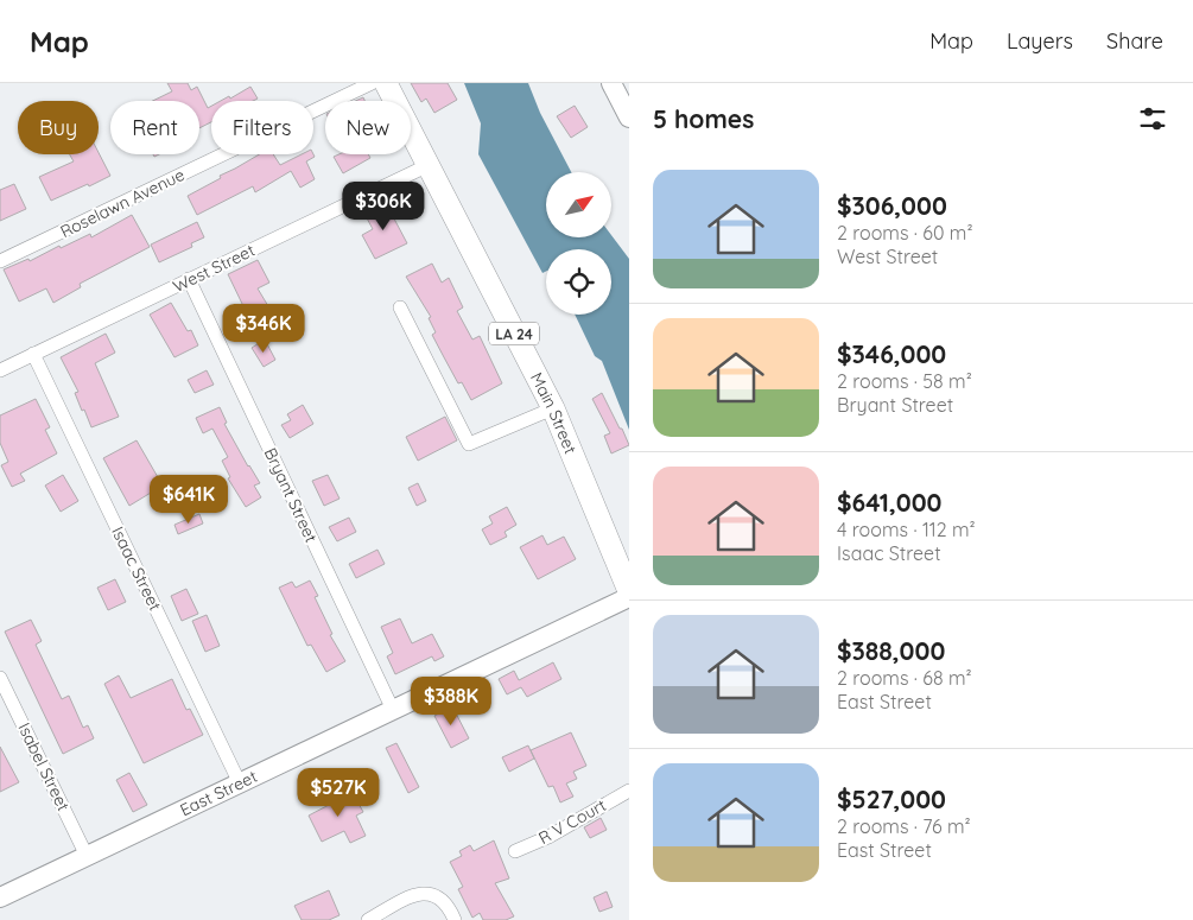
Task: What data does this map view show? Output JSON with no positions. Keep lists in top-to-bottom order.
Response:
{
  "streets": {
    "main road": ["LA 24", "Main Street"],
    "street": [
      "Roselawn Avenue",
      "West Street",
      "Bryant Street",
      "Isaac Street",
      "Isabel Street",
      "East Street",
      "R V Court"
    ]
  },
  "crossings": [
    ["West Street", "Main Street"],
    ["West Street", "Bryant Street"],
    ["West Street", "Isaac Street"],
    ["Bryant Street", "East Street"],
    ["Isaac Street", "East Street"],
    ["Isabel Street", "East Street"]
  ],
  "north": "top right",
  "page": {
    "header": "Map",
    "nav": ["Map", "Layers", "Share"],
    "heading": "5 homes",
    "chip": [
      "Buy",
      "Rent",
      "Filters",
      "New"
    ],
    "list": [
      {
        "name": "$306,000",
        "note": "2 rooms · 60 m² · West Street"
      },
      {
        "name": "$346,000",
        "note": "2 rooms · 58 m² · Bryant Street"
      },
      {
        "name": "$641,000",
        "note": "4 rooms · 112 m² · Isaac Street"
      },
      {
        "name": "$388,000",
        "note": "2 rooms · 68 m² · East Street"
      },
      {
        "name": "$527,000",
        "note": "2 rooms · 76 m² · East Street"
      }
    ],
    "price": [
      "$306K",
      "$346K",
      "$641K",
      "$388K",
      "$527K"
    ]
  }
}
